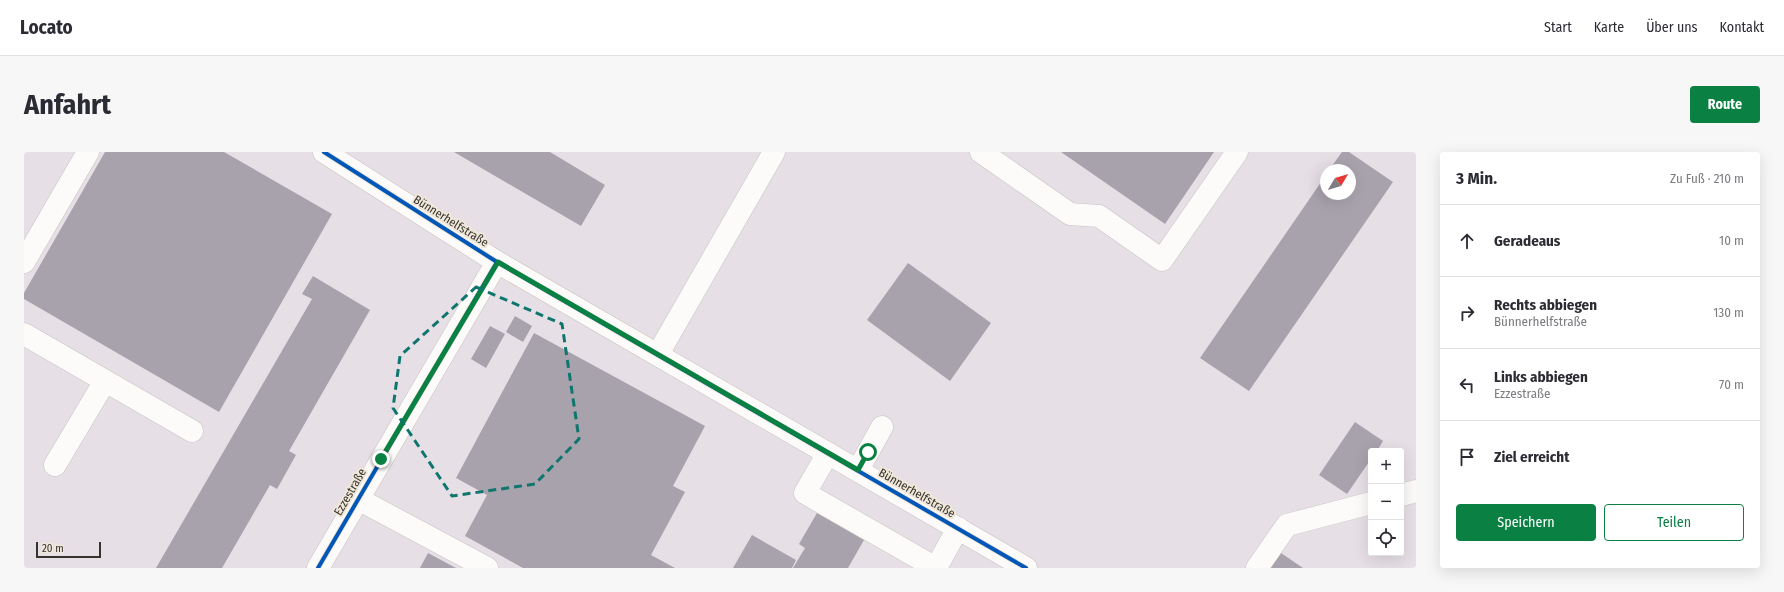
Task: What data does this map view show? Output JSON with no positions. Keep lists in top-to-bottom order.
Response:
{
  "streets": {
    "street": ["Bünnerhelfstraße", "Ezzestraße"]
  },
  "crossings": [
    ["Bünnerhelfstraße", "Ezzestraße"]
  ],
  "scale_bar": "20 m",
  "north": "top right",
  "page": {
    "header": "Locato",
    "nav": [
      "Start",
      "Karte",
      "Über uns",
      "Kontakt"
    ],
    "buttons": [
      "Route",
      ["Speichern", "Teilen"]
    ],
    "title": "Anfahrt",
    "heading": ["3 Min.", "Zu Fuß · 210 m"],
    "list": [
      ["Geradeaus", "10 m"],
      ["Rechts abbiegen", "Bünnerhelfstraße", "130 m"],
      ["Links abbiegen", "Ezzestraße", "70 m"],
      "Ziel erreicht"
    ],
    "map_buttons": ["+", "−"],
    "scale": "20 m"
  }
}
